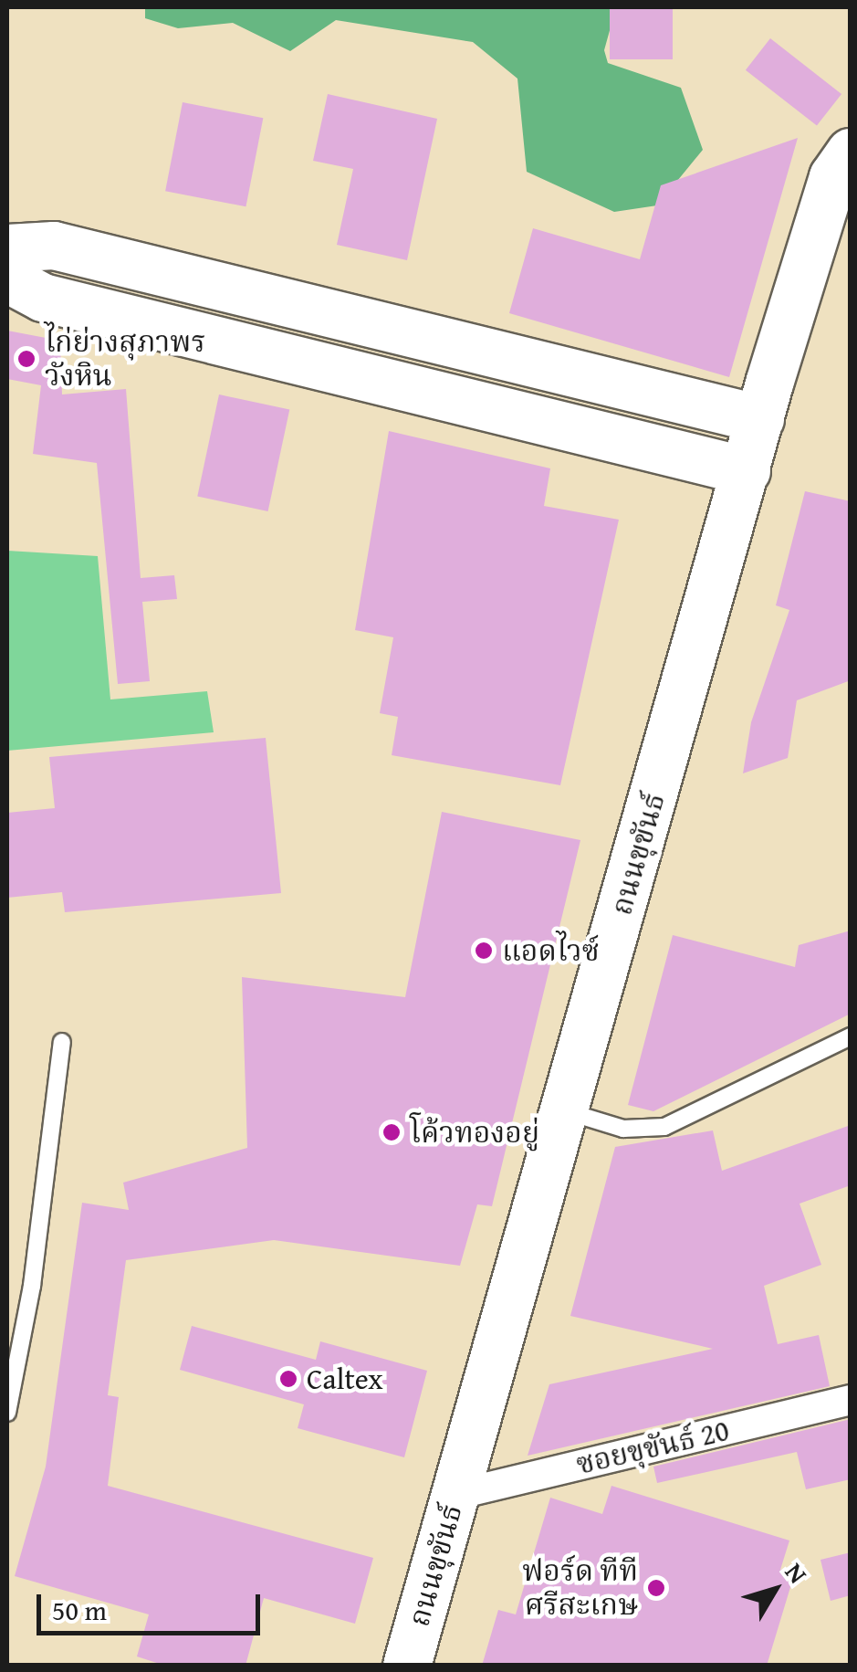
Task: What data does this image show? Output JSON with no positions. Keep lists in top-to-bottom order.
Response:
{
  "streets": {
    "main road": ["ถนนขุขันธ์"],
    "street": ["ซอยขุขันธ์ 20"]
  },
  "crossings": [
    ["ถนนขุขันธ์", "ซอยขุขันธ์ 20"]
  ],
  "places": [
    "ไก่ย่างสุภาพร วังหิน",
    "แอดไวซ์",
    "โค้วทองอยู่",
    "Caltex",
    "ฟอร์ด ทีที ศรีสะเกษ"
  ],
  "scale_bar": "50 m",
  "north": "top right"
}
